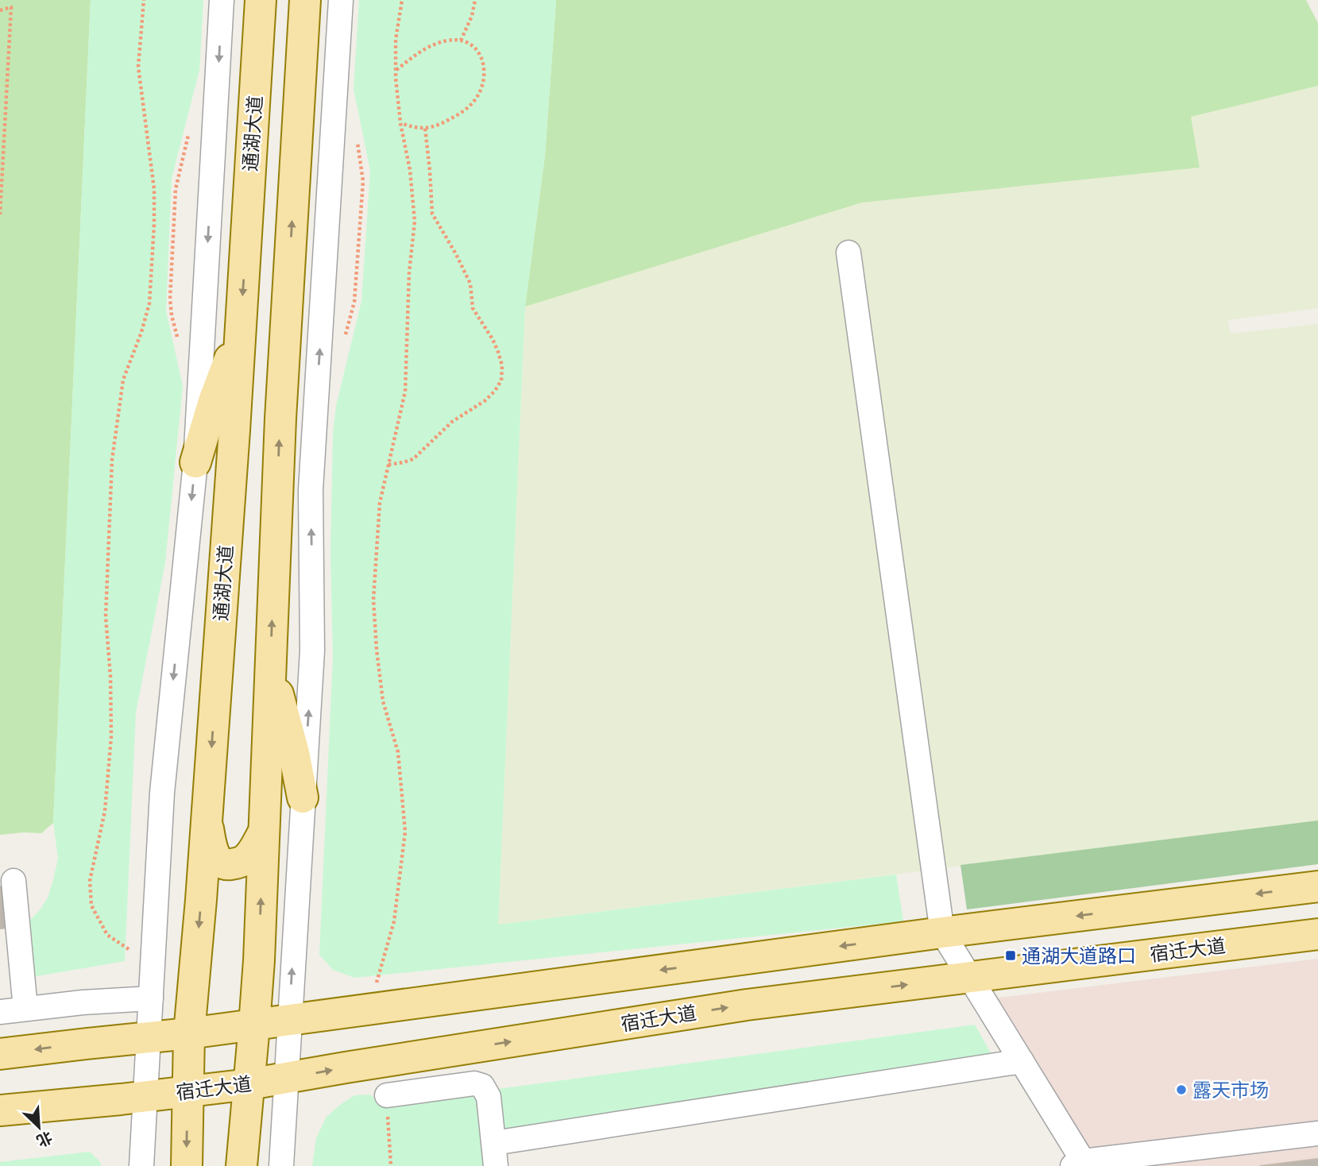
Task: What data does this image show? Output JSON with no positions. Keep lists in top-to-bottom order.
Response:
{
  "streets": {
    "main road": ["通湖大道", "宿迁大道"]
  },
  "crossings": [
    ["通湖大道", "宿迁大道"]
  ],
  "places": {
    "transit": ["通湖大道路口"],
    "other": ["露天市场"]
  },
  "north": "bottom right"
}
